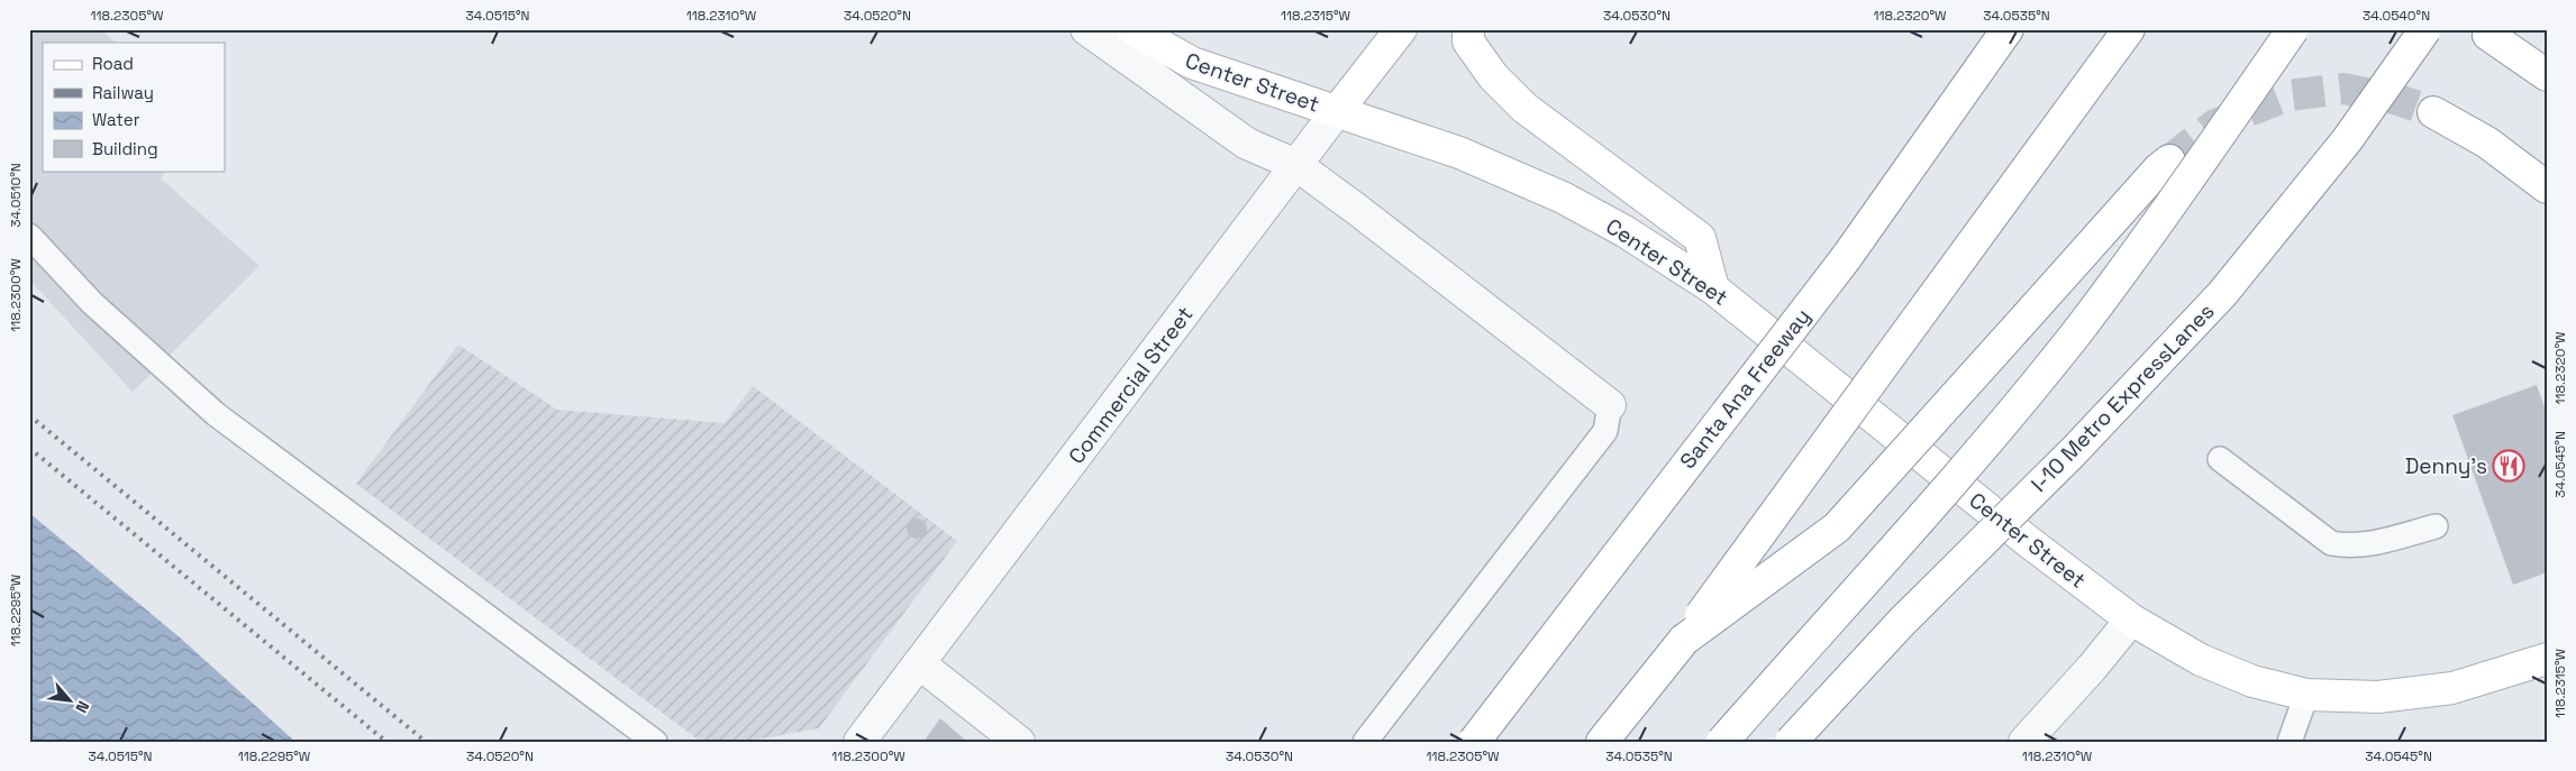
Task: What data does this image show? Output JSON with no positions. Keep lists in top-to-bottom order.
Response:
{
  "streets": {
    "main road": [
      "Center Street",
      "Commercial Street",
      "Santa Ana Freeway",
      "I-10 Metro ExpressLanes"
    ]
  },
  "crossings": [
    ["Center Street", "Commercial Street"]
  ],
  "places": {
    "restaurant": ["Denny's"]
  },
  "legend": [
    "Road",
    "Railway",
    "Water",
    "Building"
  ],
  "north": "bottom right",
  "coordinates": [
    "118.2305°W",
    "34.0515°N",
    "118.2310°W",
    "34.0520°N",
    "118.2315°W",
    "34.0530°N",
    "118.2320°W",
    "34.0535°N",
    "34.0540°N",
    "34.0510°N",
    "118.2300°W",
    "34.0545°N",
    "118.2295°W"
  ]
}
